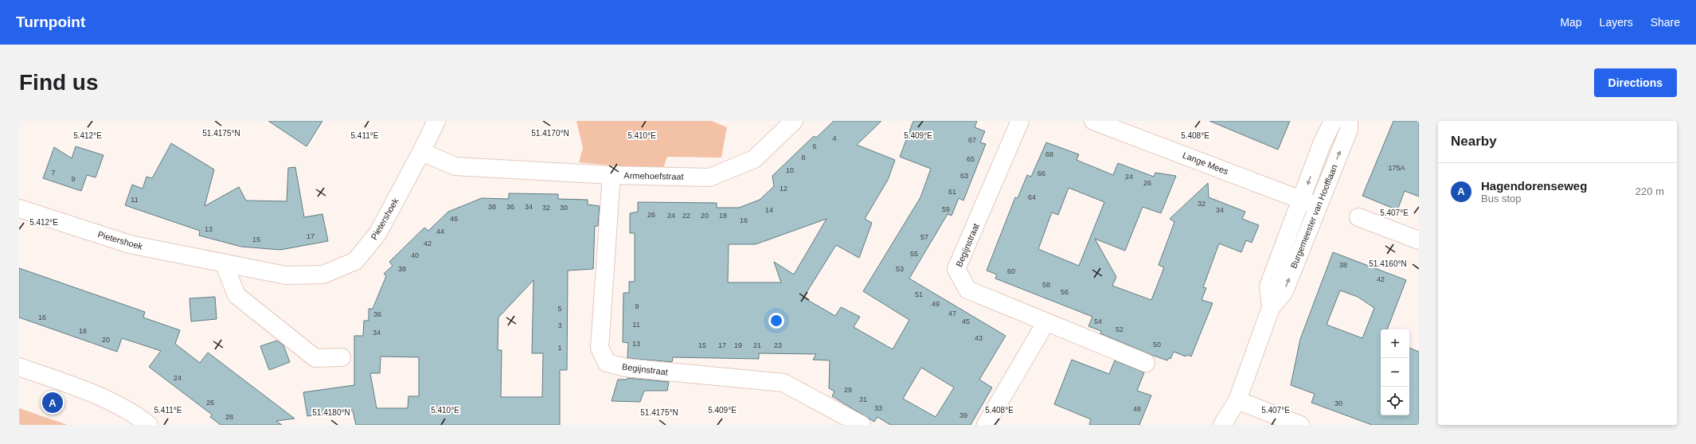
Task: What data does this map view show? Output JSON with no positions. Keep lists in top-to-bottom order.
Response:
{
  "streets": {
    "street": [
      "Lange Mees",
      "Armehoefstraat",
      "Burgemeester van Hoofflaan",
      "Pietershoek",
      "Begijnstraat"
    ]
  },
  "crossings": [
    ["Lange Mees", "Burgemeester van Hoofflaan"],
    ["Armehoefstraat", "Pietershoek"],
    ["Armehoefstraat", "Begijnstraat"]
  ],
  "house_numbers": [
    "4",
    "67",
    "6",
    "68",
    "8",
    "65",
    "175A",
    "10",
    "7",
    "66",
    "63",
    "24",
    "9",
    "26",
    "12",
    "61",
    "64",
    "11",
    "32",
    "38",
    "36",
    "34",
    "32",
    "30",
    "59",
    "14",
    "34",
    "26",
    "24",
    "22",
    "20",
    "18",
    "46",
    "16",
    "13",
    "44",
    "17",
    "57",
    "15",
    "42",
    "55",
    "40",
    "38",
    "38",
    "53",
    "60",
    "42",
    "58",
    "56",
    "51",
    "49",
    "9",
    "5",
    "47",
    "36",
    "16",
    "45",
    "54",
    "11",
    "3",
    "52",
    "18",
    "34",
    "43",
    "20",
    "13",
    "50",
    "15",
    "17",
    "19",
    "21",
    "23",
    "1",
    "24",
    "29",
    "31",
    "26",
    "30",
    "33",
    "48",
    "39",
    "28"
  ],
  "page": {
    "header": "Turnpoint",
    "nav": ["Map", "Layers", "Share"],
    "buttons": "Directions",
    "title": "Find us",
    "heading": "Nearby",
    "list": [
      {
        "mark": "A",
        "name": "Hagendorenseweg",
        "note": "Bus stop",
        "value": "220 m"
      }
    ],
    "map_buttons": ["+", "−"],
    "pins": "A"
  },
  "coordinates": [
    "51.4175°N",
    "51.4170°N",
    "5.412°E",
    "5.411°E",
    "5.410°E",
    "5.409°E",
    "5.408°E",
    "5.407°E",
    "51.4160°N",
    "51.4180°N"
  ]
}
